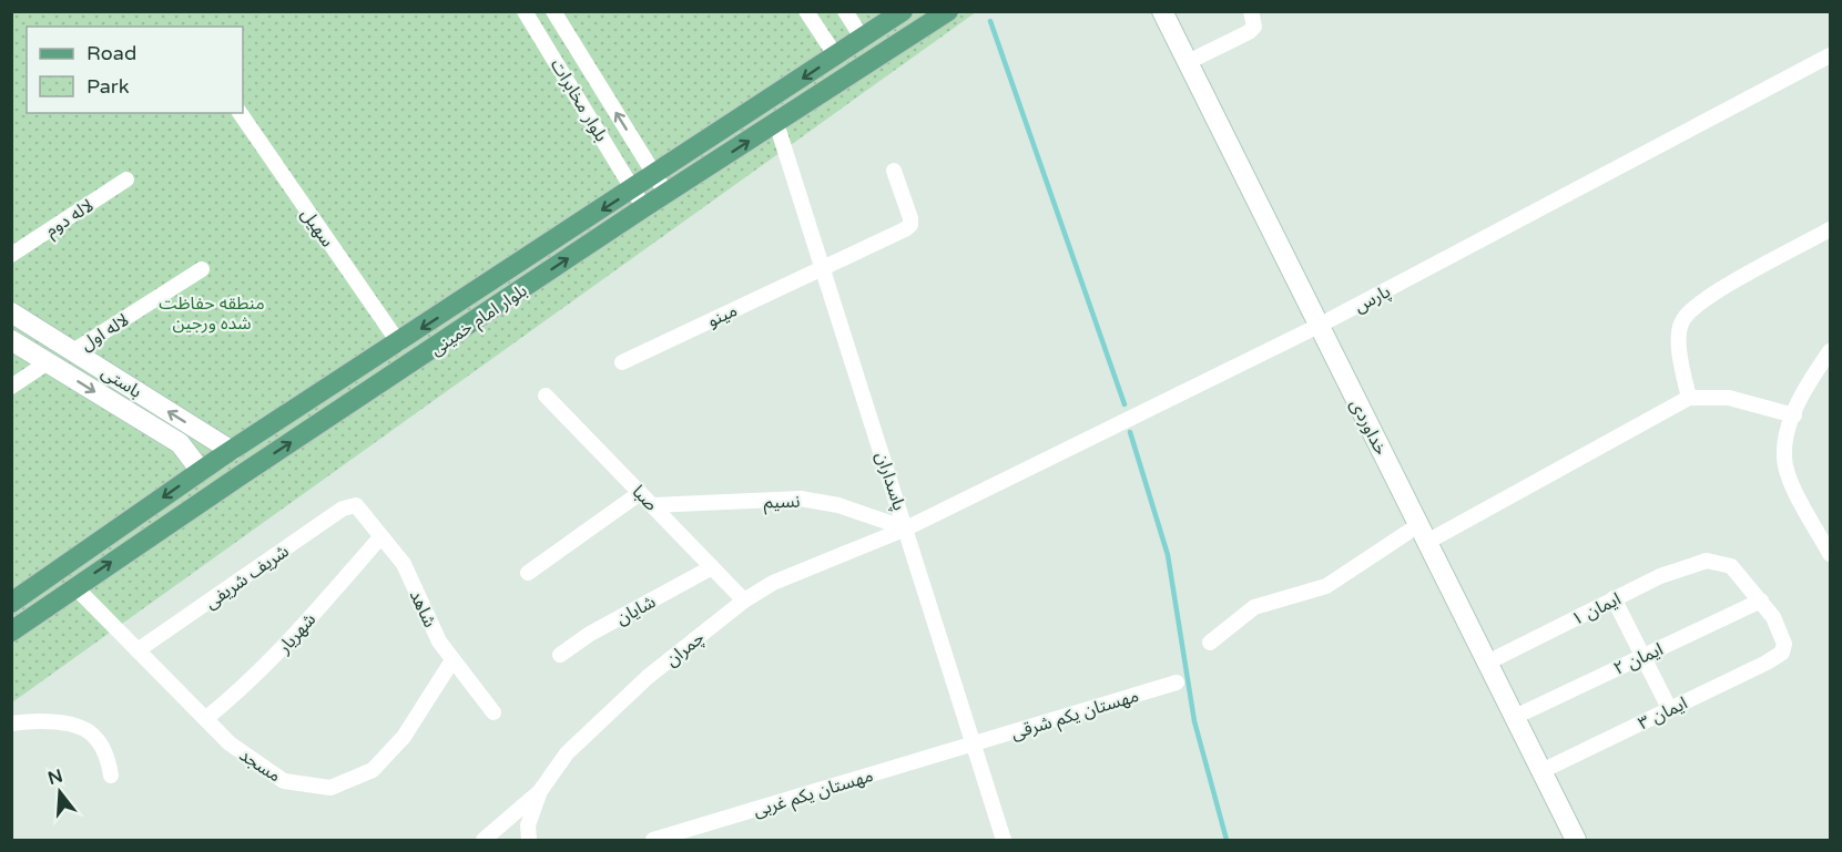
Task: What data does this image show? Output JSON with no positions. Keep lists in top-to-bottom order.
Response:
{
  "streets": {
    "main road": ["بلوار امام خمینی"],
    "street": [
      "بلوار مخابرات",
      "لاله دوم",
      "سهیل",
      "پارس",
      "مینو",
      "لاله اول",
      "باستی",
      "خداوردی",
      "پاسداران",
      "صبا",
      "نسیم",
      "شریف شریفی",
      "شاهد",
      "ایمان ۱",
      "شایان",
      "شهریار",
      "چمران",
      "ایمان ۲",
      "ایمان ۳",
      "مهستان یکم شرقی",
      "مسجد",
      "مهستان یکم غربی"
    ]
  },
  "crossings": [
    ["بلوار مخابرات", "بلوار امام خمینی"],
    ["سهیل", "بلوار امام خمینی"],
    ["پارس", "خداوردی"],
    ["پارس", "پاسداران"],
    ["پارس", "نسیم"],
    ["پارس", "چمران"],
    ["مینو", "پاسداران"],
    ["بلوار امام خمینی", "باستی"],
    ["بلوار امام خمینی", "پاسداران"],
    ["بلوار امام خمینی", "مسجد"],
    ["لاله اول", "باستی"],
    ["خداوردی", "ایمان ۱"],
    ["خداوردی", "ایمان ۲"],
    ["خداوردی", "ایمان ۳"],
    ["پاسداران", "نسیم"],
    ["پاسداران", "چمران"],
    ["پاسداران", "مهستان یکم شرقی"],
    ["پاسداران", "مهستان یکم غربی"],
    ["صبا", "نسیم"],
    ["صبا", "شایان"],
    ["صبا", "چمران"],
    ["نسیم", "چمران"],
    ["شریف شریفی", "شاهد"],
    ["شریف شریفی", "مسجد"],
    ["شاهد", "شهریار"],
    ["شاهد", "مسجد"],
    ["ایمان ۱", "ایمان ۲"],
    ["ایمان ۱", "ایمان ۳"],
    ["شهریار", "مسجد"],
    ["ایمان ۲", "ایمان ۳"],
    ["مهستان یکم شرقی", "مهستان یکم غربی"]
  ],
  "parks": ["منطقه حفاظت شده ورجین"],
  "legend": ["Road", "Park"],
  "north": "top"
}
